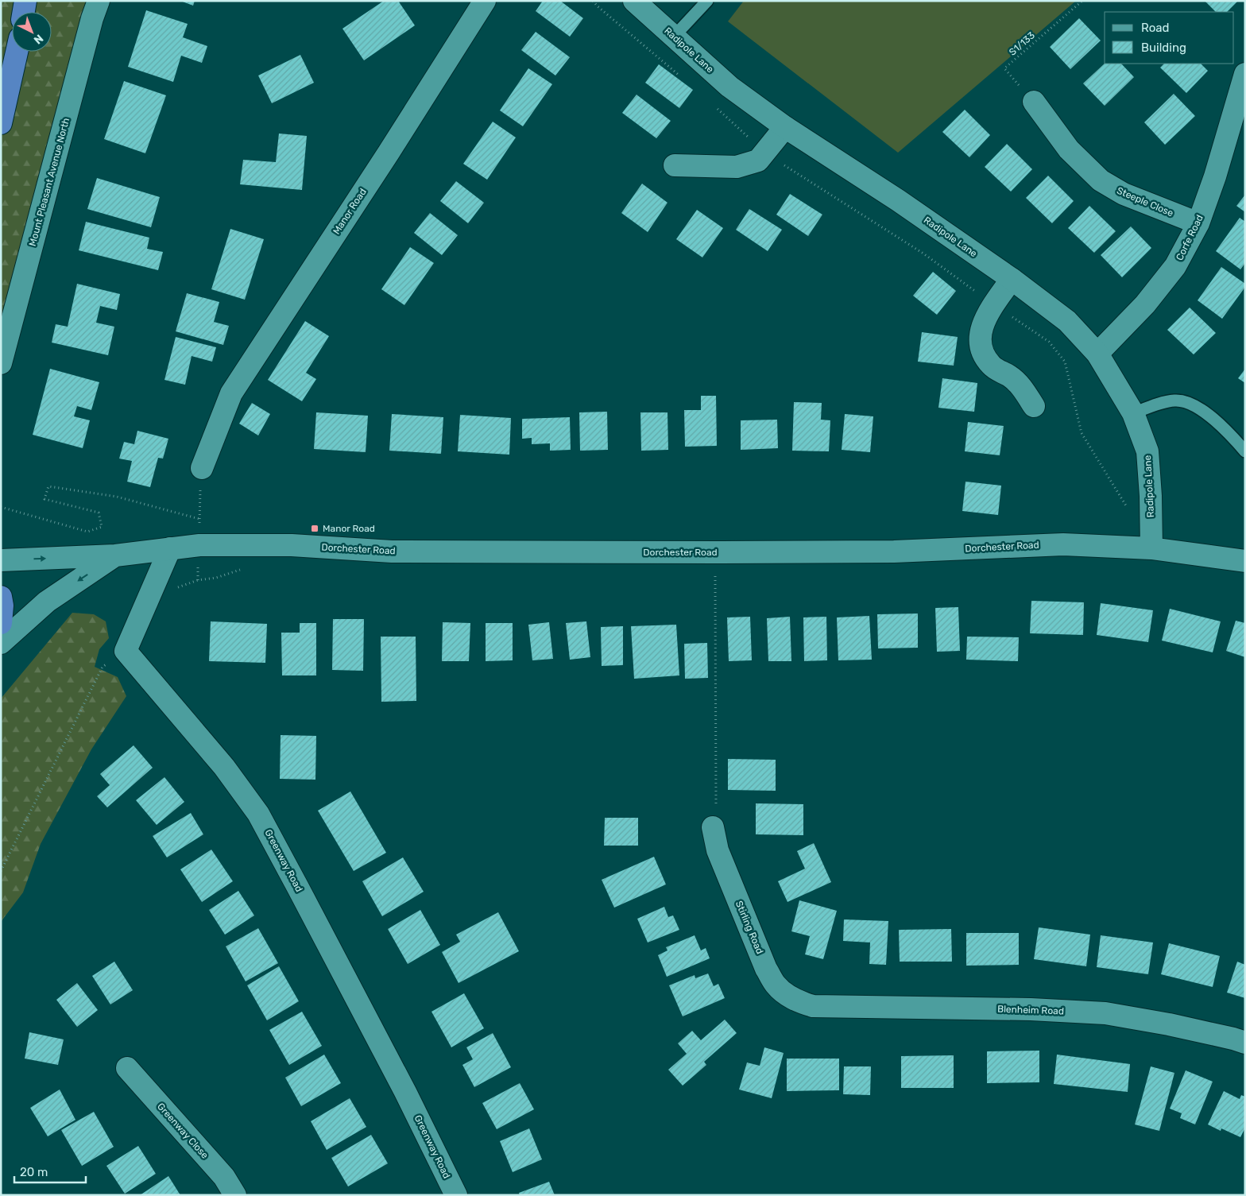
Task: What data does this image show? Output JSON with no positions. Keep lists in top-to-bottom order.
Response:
{
  "streets": {
    "street": [
      "Radipole Lane",
      "Mount Pleasant Avenue North",
      "Steeple Close",
      "Manor Road",
      "Corfe Road",
      "Dorchester Road",
      "Greenway Road",
      "Stirling Road",
      "Blenheim Road",
      "Greenway Close"
    ],
    "path": ["S1/133"]
  },
  "crossings": [
    ["S1/133", "Steeple Close"],
    ["Radipole Lane", "Corfe Road"],
    ["Radipole Lane", "Dorchester Road"],
    ["Steeple Close", "Corfe Road"],
    ["Stirling Road", "Blenheim Road"]
  ],
  "places": {
    "transit": ["Manor Road"]
  },
  "legend": ["Road", "Building"],
  "scale_bar": "20 m",
  "north": "bottom right"
}
